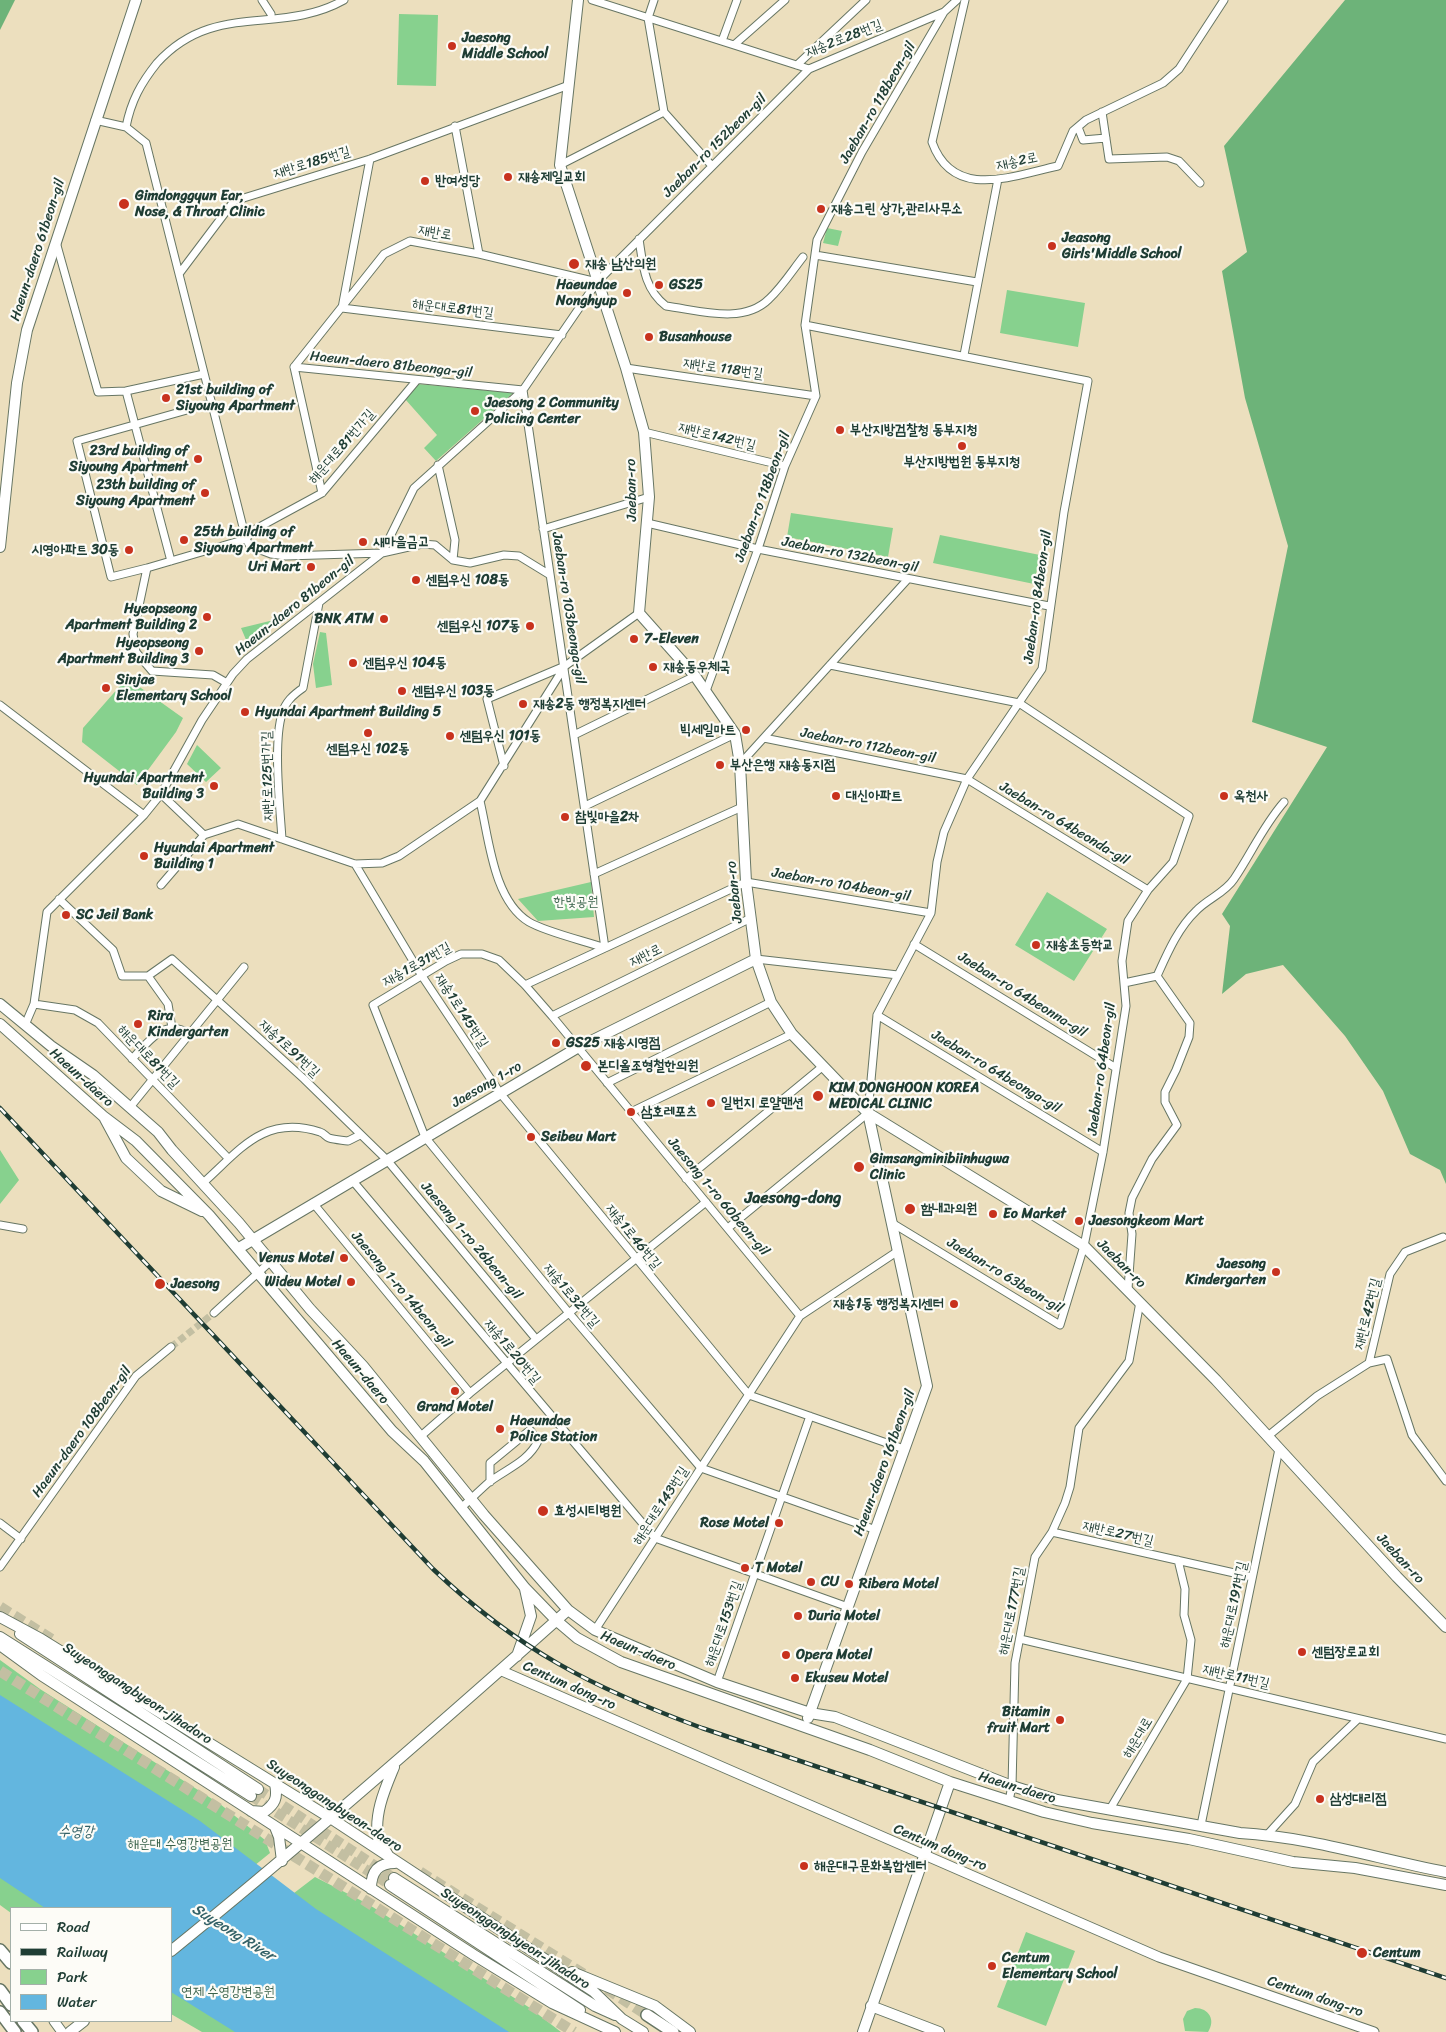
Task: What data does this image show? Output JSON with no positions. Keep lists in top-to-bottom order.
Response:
{
  "streets": {
    "main road": [
      "Haeun-daero 61beon-gil",
      "Jaeban-ro",
      "Haeun-daero",
      "Jaesong 1-ro",
      "Haeun-daero 161beon-gil",
      "Suyeonggangbyeon-jihadoro",
      "Suyeonggangbyeon-daero"
    ],
    "street": [
      "재송2로28번길",
      "Jaeban-ro 118beon-gil",
      "Jaeban-ro 152beon-gil",
      "재송2로",
      "재반로185번길",
      "재반로",
      "해운대로81번길",
      "Haeun-daero 81beonga-gil",
      "재반로 118번길",
      "재반로142번길",
      "해운대로81번가길",
      "Jaeban-ro 132beon-gil",
      "Jaeban-ro 84beon-gil",
      "Haeun-daero 81beon-gil",
      "Jaeban-ro 103beonga-gil",
      "Jaeban-ro 112beon-gil",
      "재반로125번가길",
      "Jaeban-ro 64beonda-gil",
      "Jaeban-ro 104beon-gil",
      "재송1로31번길",
      "Jaeban-ro 64beonna-gil",
      "재송1로145번길",
      "재송1로91번길",
      "Jaeban-ro 64beon-gil",
      "Jaeban-ro 64beonga-gil",
      "Jaesong 1-ro 60beon-gil",
      "재송1로46번길",
      "Jaesong 1-ro 26beon-gil",
      "Jaeban-ro 63beon-gil",
      "Jaesong 1-ro 14beon-gil",
      "재송1로32번길",
      "재반로42번길",
      "재송1로20번길",
      "Haeun-daero 108beon-gil",
      "해운대로143번길",
      "재반로27번길",
      "해운대로191번길",
      "해운대로177번길",
      "해운대로153번길",
      "재반로11번길",
      "Centum dong-ro",
      "해운대로"
    ]
  },
  "crossings": [
    ["재송2로28번길", "Jaeban-ro 118beon-gil"],
    ["재송2로28번길", "Jaeban-ro 152beon-gil"],
    ["Jaeban-ro 118beon-gil", "재반로 118번길"],
    ["Jaeban-ro 118beon-gil", "재반로142번길"],
    ["Jaeban-ro 118beon-gil", "Jaeban-ro"],
    ["Jaeban-ro 118beon-gil", "Jaeban-ro 132beon-gil"],
    ["Jaeban-ro 152beon-gil", "재반로"],
    ["Jaeban-ro 152beon-gil", "Jaeban-ro"],
    ["Jaeban-ro 152beon-gil", "Haeun-daero 81beon-gil"],
    ["재반로185번길", "Jaeban-ro"],
    ["재반로", "해운대로81번길"],
    ["재반로", "Haeun-daero 81beonga-gil"],
    ["재반로", "Jaeban-ro"],
    ["재반로", "Haeun-daero 81beon-gil"],
    ["재반로", "재송1로31번길"],
    ["해운대로81번길", "Haeun-daero 81beon-gil"],
    ["Haeun-daero 81beonga-gil", "해운대로81번가길"],
    ["Haeun-daero 81beonga-gil", "Haeun-daero 81beon-gil"],
    ["Haeun-daero 81beonga-gil", "Jaeban-ro 103beonga-gil"],
    ["재반로 118번길", "Jaeban-ro"],
    ["재반로142번길", "Jaeban-ro"],
    ["Jaeban-ro", "Jaeban-ro 132beon-gil"],
    ["Jaeban-ro", "Jaeban-ro 84beon-gil"],
    ["Jaeban-ro", "Haeun-daero 81beon-gil"],
    ["Jaeban-ro", "Jaeban-ro 112beon-gil"],
    ["Jaeban-ro", "Jaeban-ro 104beon-gil"],
    ["Jaeban-ro", "Jaeban-ro 64beon-gil"],
    ["Jaeban-ro", "Jaesong 1-ro"],
    ["Jaeban-ro", "Jaeban-ro 63beon-gil"],
    ["Jaeban-ro", "재반로42번길"],
    ["Jaeban-ro", "Haeun-daero 161beon-gil"],
    ["Jaeban-ro", "해운대로191번길"],
    ["Jaeban-ro", "해운대로177번길"],
    ["Jaeban-ro 132beon-gil", "Jaeban-ro 84beon-gil"],
    ["Jaeban-ro 132beon-gil", "Jaeban-ro 112beon-gil"],
    ["Jaeban-ro 84beon-gil", "Jaeban-ro 112beon-gil"],
    ["Jaeban-ro 84beon-gil", "Jaeban-ro 64beonda-gil"],
    ["Jaeban-ro 84beon-gil", "Jaeban-ro 104beon-gil"],
    ["Jaeban-ro 84beon-gil", "Jaeban-ro 64beonna-gil"],
    ["Jaeban-ro 84beon-gil", "Jaeban-ro 64beon-gil"],
    ["Jaeban-ro 84beon-gil", "Jaeban-ro 64beonga-gil"],
    ["Jaeban-ro 84beon-gil", "Haeun-daero 161beon-gil"],
    ["Haeun-daero 81beon-gil", "Jaeban-ro 103beonga-gil"],
    ["Haeun-daero 81beon-gil", "재반로125번가길"],
    ["Haeun-daero 81beon-gil", "Haeun-daero"],
    ["Jaeban-ro 112beon-gil", "Jaeban-ro 64beonda-gil"],
    ["Jaeban-ro 64beonda-gil", "Jaeban-ro 64beon-gil"],
    ["재송1로31번길", "재송1로145번길"],
    ["재송1로31번길", "Jaesong 1-ro"],
    ["재송1로31번길", "Jaesong 1-ro 60beon-gil"],
    ["재송1로31번길", "재송1로32번길"],
    ["Jaeban-ro 64beonna-gil", "Jaeban-ro 64beon-gil"],
    ["재송1로145번길", "Jaesong 1-ro"],
    ["재송1로145번길", "재송1로46번길"],
    ["재송1로91번길", "Jaesong 1-ro"],
    ["재송1로91번길", "Jaesong 1-ro 26beon-gil"],
    ["Jaeban-ro 64beon-gil", "Jaeban-ro 64beonga-gil"],
    ["Jaeban-ro 64beon-gil", "Jaeban-ro 63beon-gil"],
    ["Haeun-daero", "Jaesong 1-ro"],
    ["Haeun-daero", "Haeun-daero 161beon-gil"],
    ["Haeun-daero", "해운대로143번길"],
    ["Haeun-daero", "해운대로191번길"],
    ["Haeun-daero", "해운대로177번길"],
    ["Haeun-daero", "해운대로153번길"],
    ["Haeun-daero", "해운대로"],
    ["Jaesong 1-ro", "Jaesong 1-ro 60beon-gil"],
    ["Jaesong 1-ro", "재송1로46번길"],
    ["Jaesong 1-ro", "Jaesong 1-ro 26beon-gil"],
    ["Jaesong 1-ro", "Jaesong 1-ro 14beon-gil"],
    ["Jaesong 1-ro", "재송1로32번길"],
    ["Jaesong 1-ro", "재송1로20번길"],
    ["Jaesong 1-ro 60beon-gil", "해운대로143번길"],
    ["재송1로46번길", "해운대로143번길"],
    ["Jaeban-ro 63beon-gil", "Haeun-daero 161beon-gil"],
    ["재송1로32번길", "해운대로143번길"],
    ["재송1로20번길", "해운대로143번길"],
    ["재송1로20번길", "해운대로153번길"],
    ["Haeun-daero 161beon-gil", "해운대로143번길"],
    ["Haeun-daero 161beon-gil", "해운대로153번길"],
    ["해운대로143번길", "해운대로153번길"],
    ["재반로27번길", "해운대로191번길"],
    ["재반로27번길", "해운대로177번길"],
    ["해운대로191번길", "재반로11번길"],
    ["해운대로177번길", "재반로11번길"],
    ["재반로11번길", "해운대로"],
    ["Suyeonggangbyeon-jihadoro", "Suyeonggangbyeon-daero"]
  ],
  "districts": ["Jaesong-dong"],
  "water": ["수영강", "Suyeong River"],
  "parks": ["한빛공원", "해운대 수영강변공원", "연제 수영강변공원"],
  "places": [
    "Jaesong Middle School",
    "재송제일교회",
    "반여성당",
    "Gimdonggyun Ear, Nose, & Throat Clinic",
    "재송그린 상가,관리사무소",
    "Jeasong Girls'Middle School",
    "재송 남산의원",
    "GS25",
    "Haeundae Nonghyup",
    "Busanhouse",
    "21st building of Siyoung Apartment",
    "Jaesong 2 Community Policing Center",
    "부산지방검찰청 동부지청",
    "부산지방법원 동부지청",
    "23rd building of Siyoung Apartment",
    "23th building of Siyoung Apartment",
    "25th building of Siyoung Apartment",
    "새마을금고",
    "시영아파트 30동",
    "Uri Mart",
    "센텀우신 108동",
    "Hyeopseong Apartment Building 2",
    "BNK ATM",
    "센텀우신 107동",
    "7-Eleven",
    "Hyeopseong Apartment Building 3",
    "센텀우신 104동",
    "재송동우체국",
    "Sinjae Elementary School",
    "센텀우신 103동",
    "재송2동 행정복지센터",
    "Hyundai Apartment Building 5",
    "빅세일마트",
    "센텀우신 102동",
    "센텀우신 101동",
    "부산은행 재송동지점",
    "Hyundai Apartment Building 3",
    "대신아파트",
    "옥천사",
    "참빛마을2차",
    "Hyundai Apartment Building 1",
    "SC Jeil Bank",
    "재송초등학교",
    "Rira Kindergarten",
    "GS25 재송시영점",
    "본디올조형철한의원",
    "KIM DONGHOON KOREA MEDICAL CLINIC",
    "일번지 로얄맨션",
    "삼호레포츠",
    "Seibeu Mart",
    "Gimsangminibiinhugwa Clinic",
    "함내과의원",
    "Eo Market",
    "Jaesongkeom Mart",
    "Venus Motel",
    "Jaesong Kindergarten",
    "Wideu Motel",
    "Jaesong",
    "재송1동 행정복지센터",
    "Grand Motel",
    "Haeundae Police Station",
    "효성시티병원",
    "Rose Motel",
    "T Motel",
    "CU",
    "Ribera Motel",
    "Duria Motel",
    "센텀장로교회",
    "Opera Motel",
    "Ekuseu Motel",
    "Bitamin fruit Mart",
    "삼성대리점",
    "해운대구문화복합센터",
    "Centum",
    "Centum Elementary School"
  ],
  "legend": [
    "Road",
    "Railway",
    "Park",
    "Water"
  ]
}
